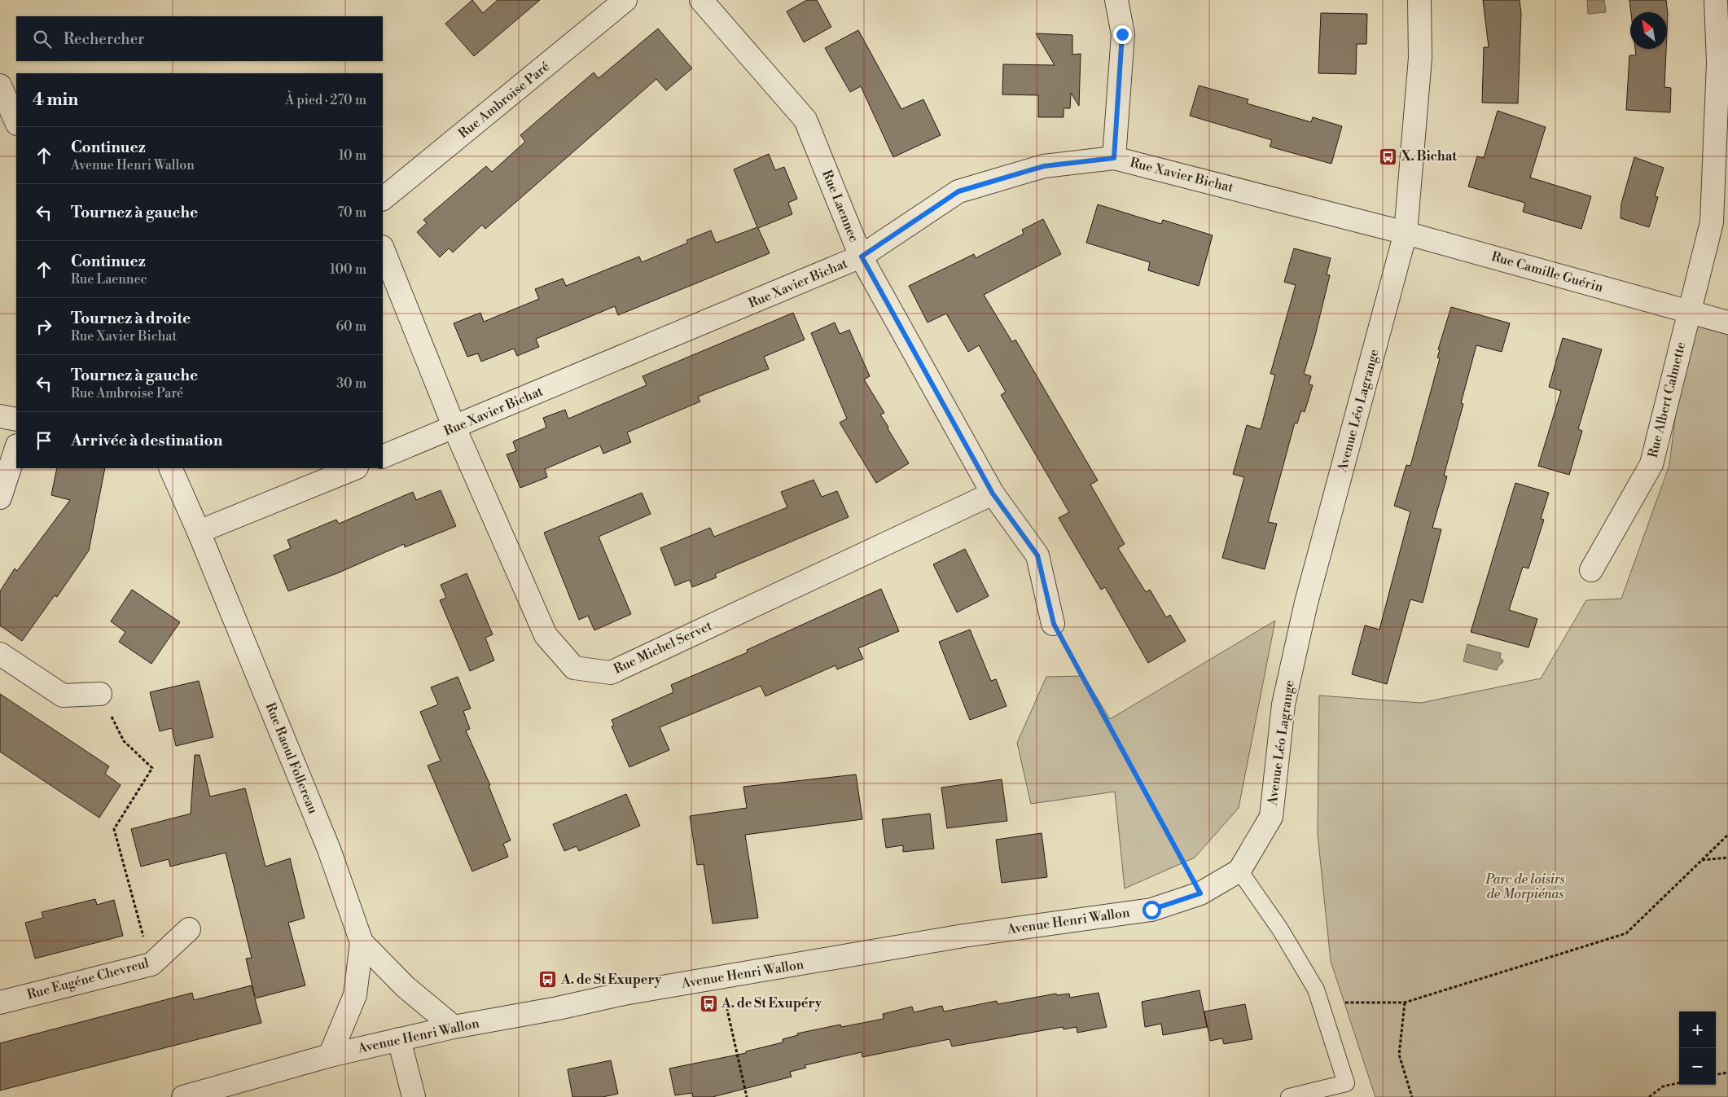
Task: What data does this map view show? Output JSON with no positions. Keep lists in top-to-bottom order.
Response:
{
  "streets": {
    "street": [
      "Rue Ambroise Paré",
      "Rue Xavier Bichat",
      "Rue Laennec",
      "Rue Camille Guérin",
      "Rue Albert Calmette",
      "Avenue Léo Lagrange",
      "Rue Michel Servet",
      "Rue Raoul Follereau",
      "Avenue Henri Wallon",
      "Rue Eugéne Chevreul"
    ]
  },
  "crossings": [
    ["Rue Xavier Bichat", "Rue Laennec"],
    ["Rue Xavier Bichat", "Rue Camille Guérin"],
    ["Rue Xavier Bichat", "Avenue Léo Lagrange"],
    ["Rue Xavier Bichat", "Rue Michel Servet"],
    ["Rue Laennec", "Rue Michel Servet"],
    ["Rue Camille Guérin", "Rue Albert Calmette"],
    ["Rue Camille Guérin", "Avenue Léo Lagrange"],
    ["Avenue Léo Lagrange", "Avenue Henri Wallon"],
    ["Rue Raoul Follereau", "Avenue Henri Wallon"]
  ],
  "parks": ["Parc de loisirs de Morpiénas"],
  "places": {
    "bus stop": ["X. Bichat", "A. de St Exupery", "A. de St Exupéry"]
  },
  "north": "top left",
  "page": {
    "search": "Rechercher",
    "heading": ["4 min", "À pied · 270 m"],
    "list": [
      ["Continuez", "Avenue Henri Wallon", "10 m"],
      ["Tournez à gauche", "70 m"],
      ["Continuez", "Rue Laennec", "100 m"],
      ["Tournez à droite", "Rue Xavier Bichat", "60 m"],
      ["Tournez à gauche", "Rue Ambroise Paré", "30 m"],
      "Arrivée à destination"
    ],
    "map_buttons": ["+", "−"]
  }
}
